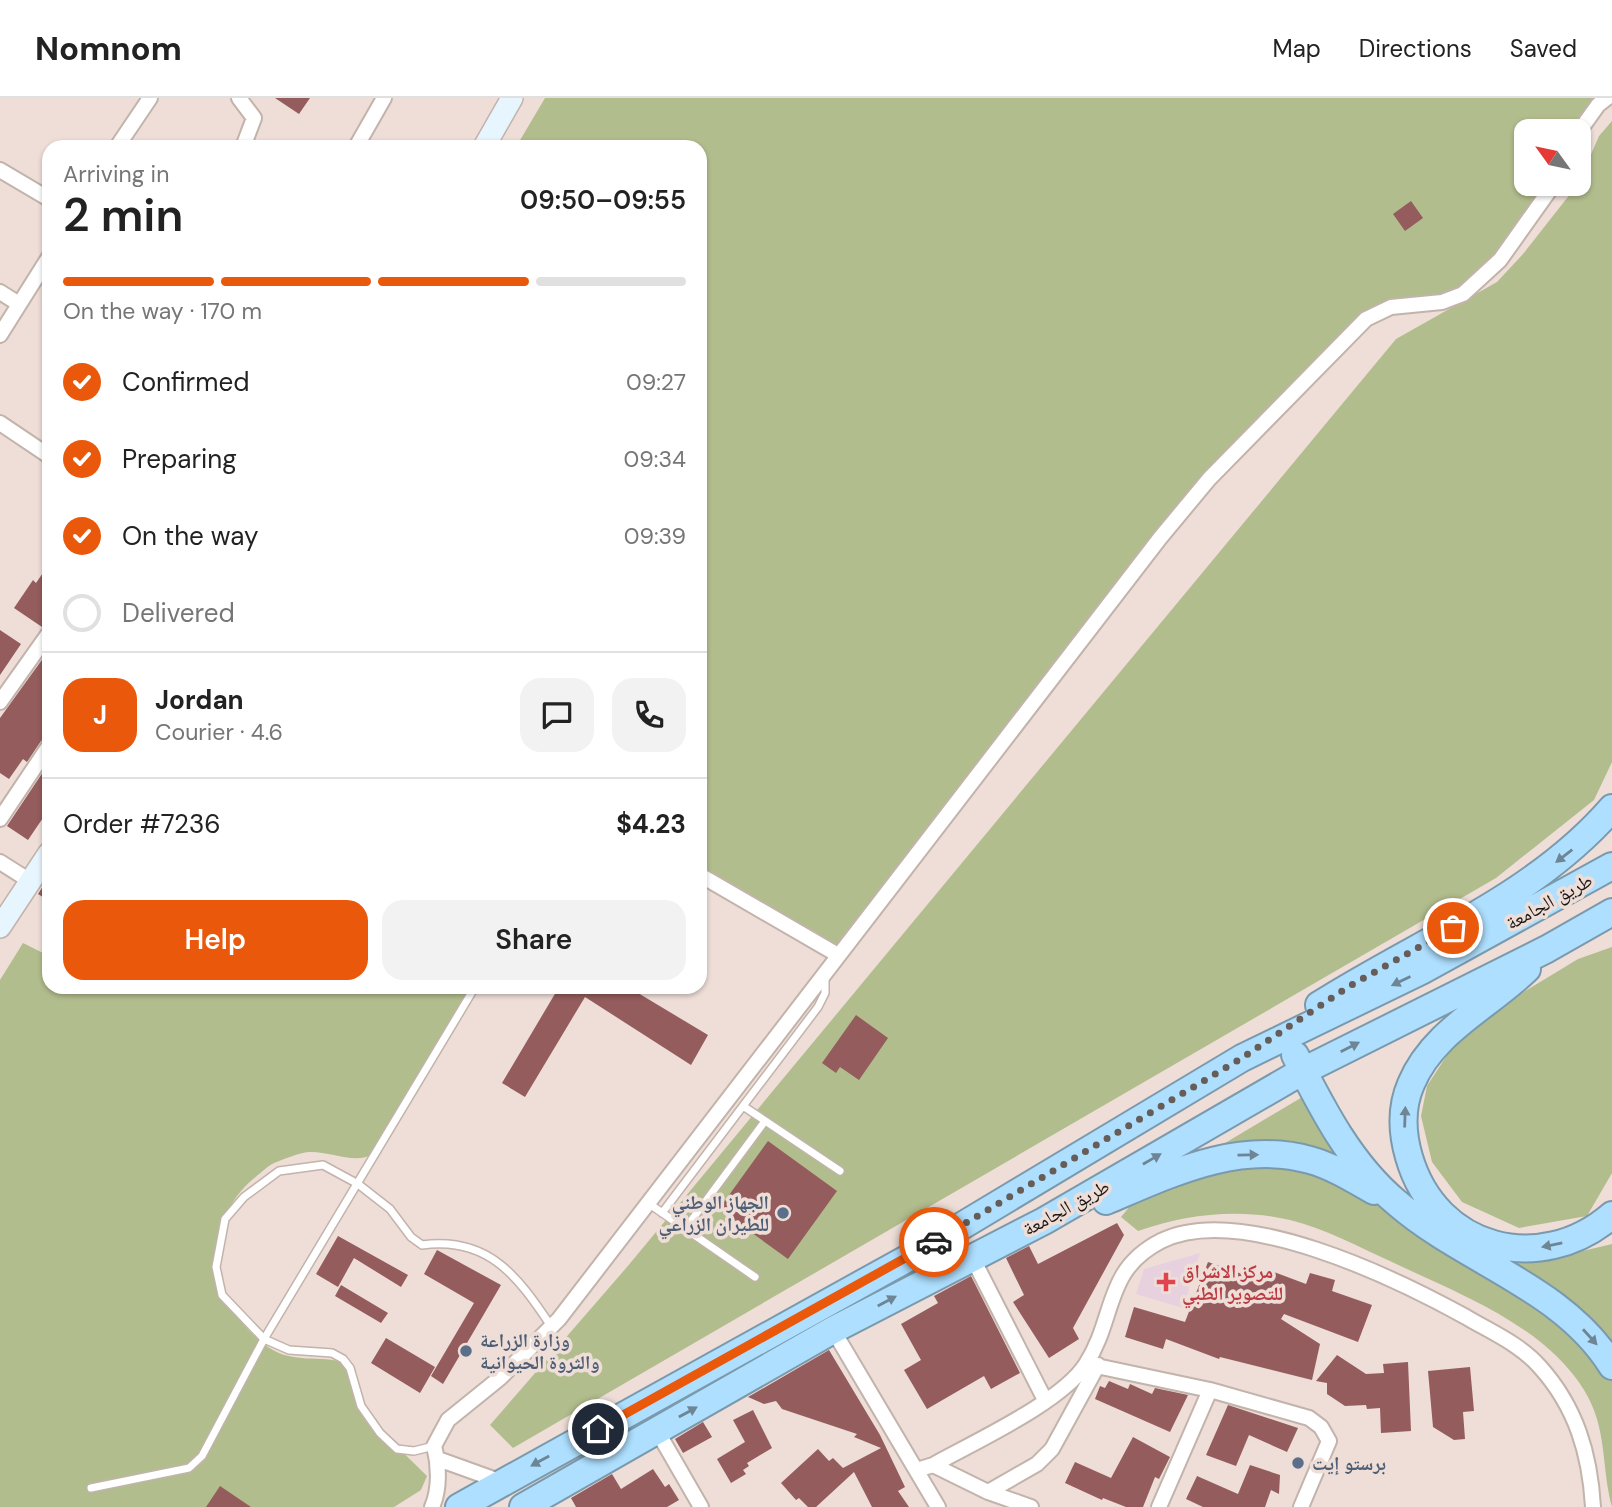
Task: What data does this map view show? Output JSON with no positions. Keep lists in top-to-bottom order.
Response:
{
  "streets": {
    "highway": ["طريق الجامعة"]
  },
  "places": {
    "other": ["الجهاز الوطني للطيران الزراعي", "وزارة الزراعة والثروة الحيوانية", "برستو إيت"],
    "health": ["مركز الاشراق للتصوير الطبي"]
  },
  "north": "top left",
  "page": {
    "header": "Nomnom",
    "nav": ["Map", "Directions", "Saved"],
    "heading": ["2 min", "Arriving in", "09:50–09:55"],
    "panel": [
      "Jordan",
      "Courier · 4.6",
      "Order #7236",
      "$4.23"
    ],
    "bar": "On the way · 170 m",
    "list": [
      ["Confirmed", "09:27"],
      ["Preparing", "09:34"],
      ["On the way", "09:39"],
      "Delivered"
    ],
    "round": "J",
    "buttons": ["Help", "Share"]
  }
}
